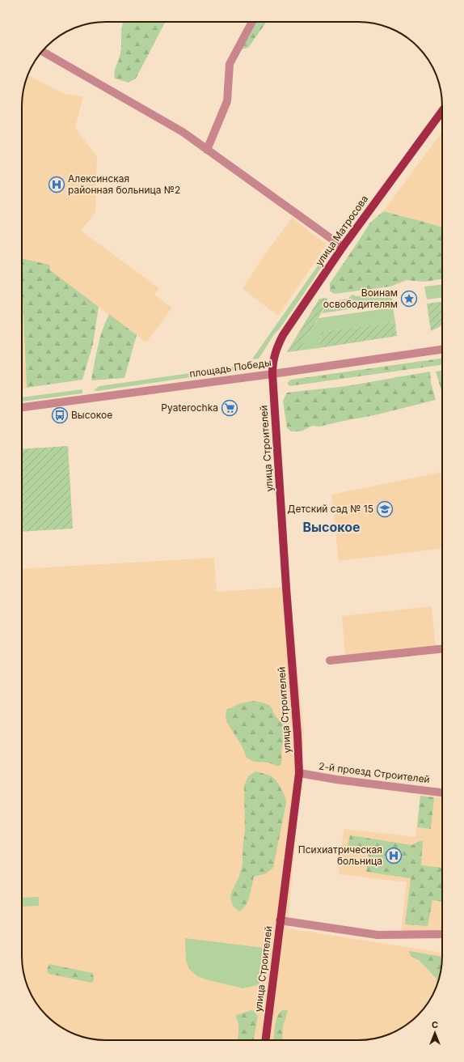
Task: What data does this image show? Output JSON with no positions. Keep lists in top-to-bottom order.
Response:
{
  "streets": {
    "main road": ["улица Матросова", "улица Строителей"],
    "street": ["площадь Победы", "2-й проезд Строителей"]
  },
  "crossings": [
    ["улица Матросова", "площадь Победы"],
    ["улица Матросова", "улица Строителей"],
    ["площадь Победы", "улица Строителей"],
    ["улица Строителей", "2-й проезд Строителей"]
  ],
  "districts": ["Высокое"],
  "places": {
    "hospital": ["Алексинская районная больница №2", "Психиатрическая больница"],
    "place": ["Воинам освободителям"],
    "supermarket": ["Pyaterochka"],
    "bus stop": ["Высокое"],
    "school or university": ["Детский сад № 15"]
  },
  "north": "top"
}
